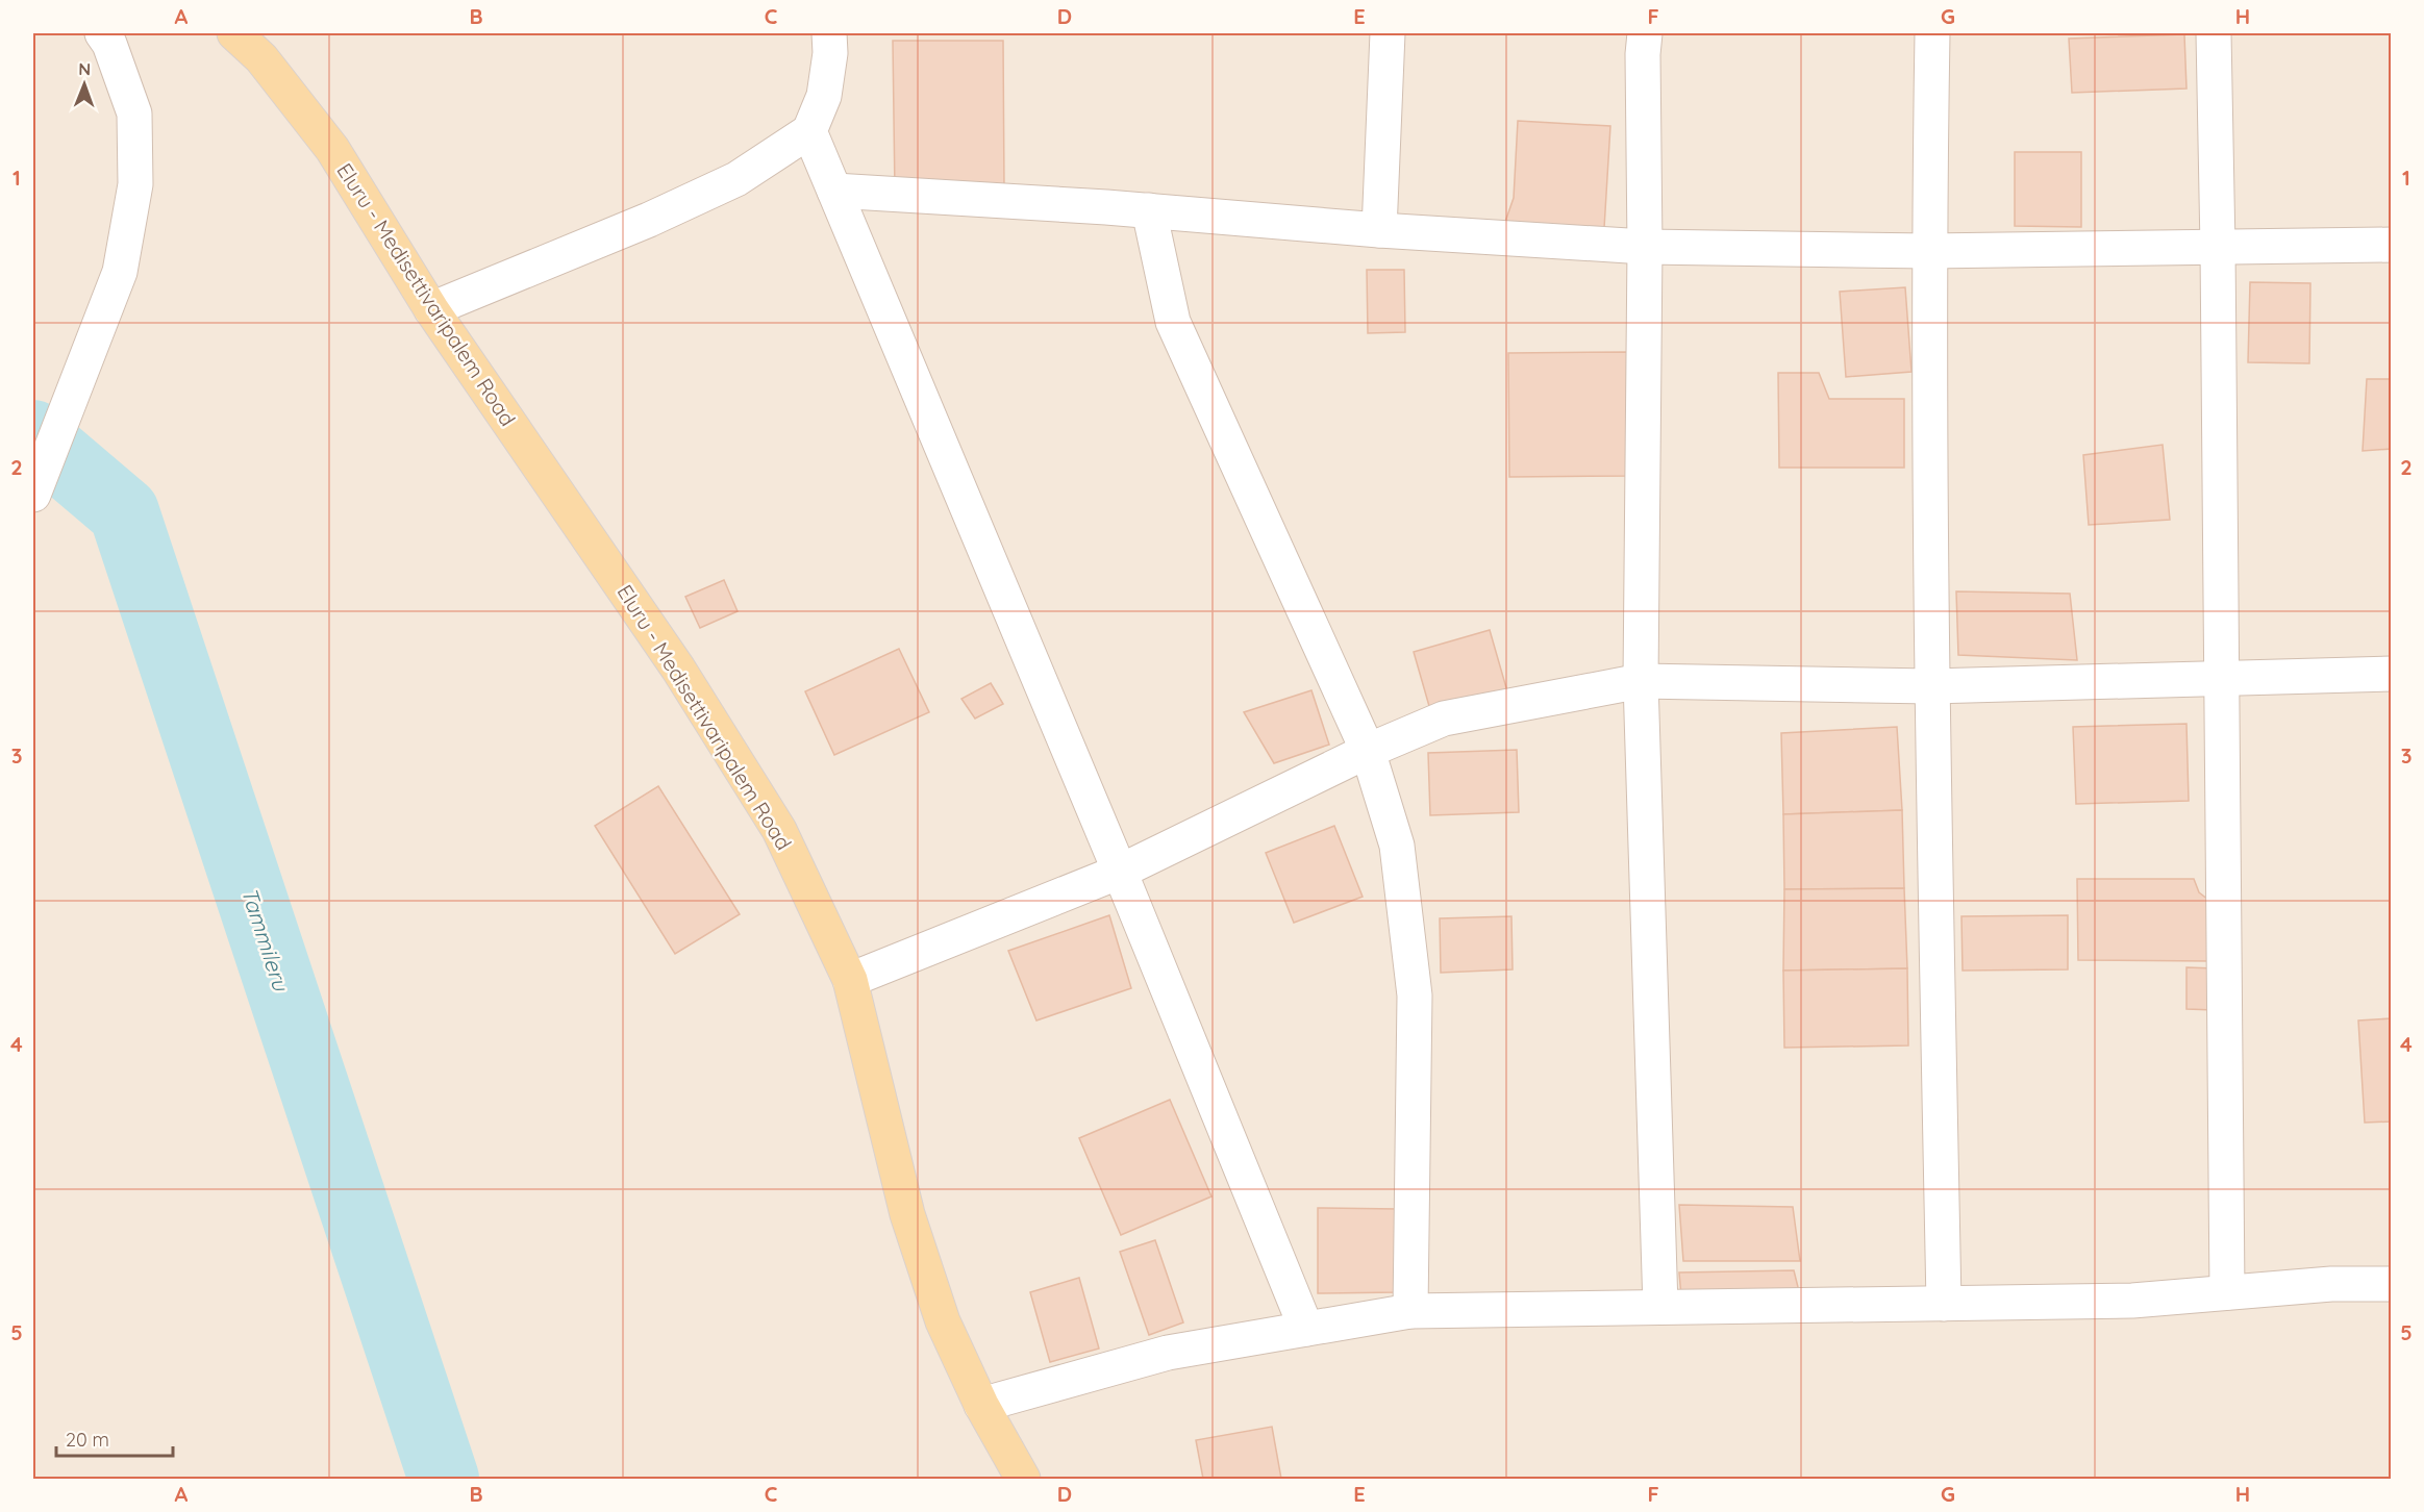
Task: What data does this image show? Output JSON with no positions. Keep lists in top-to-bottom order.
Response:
{
  "streets": {
    "main road": ["Eluru - Medisettivaripalem Road"]
  },
  "water": ["Tammileru"],
  "scale_bar": "20 m",
  "north": "top",
  "grid": {
    "columns": [
      "A",
      "B",
      "C",
      "D",
      "E",
      "F",
      "G",
      "H"
    ],
    "rows": [
      "1",
      "2",
      "3",
      "4",
      "5"
    ]
  }
}
